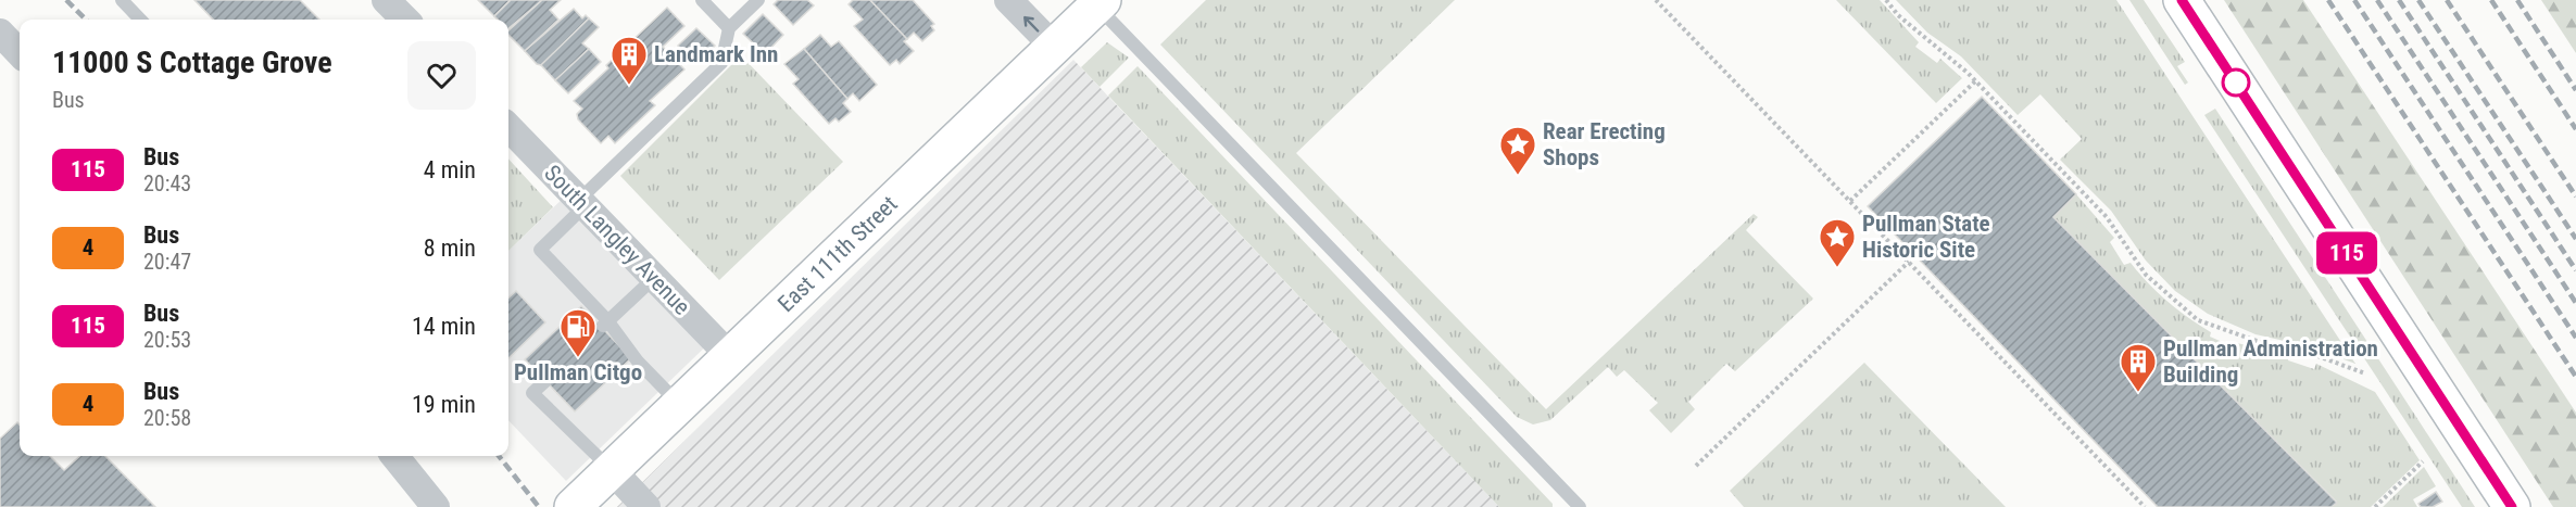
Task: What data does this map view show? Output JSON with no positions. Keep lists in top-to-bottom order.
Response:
{
  "streets": {
    "main road": ["East 111th Street"],
    "street": ["South Langley Avenue"]
  },
  "crossings": [
    ["South Langley Avenue", "East 111th Street"]
  ],
  "places": {
    "building": ["Landmark Inn", "Pullman Administration Building"],
    "place": ["Rear Erecting Shops", "Pullman State Historic Site"],
    "fuel station": ["Pullman Citgo"]
  },
  "lines": ["bus line 115"],
  "page": {
    "on_map": "115",
    "heading": ["11000 S Cottage Grove", "Bus"],
    "list": [
      {
        "mark": "115",
        "name": "Bus",
        "note": "20:43",
        "value": "4 min"
      },
      {
        "mark": "4",
        "name": "Bus",
        "note": "20:47",
        "value": "8 min"
      },
      {
        "mark": "115",
        "name": "Bus",
        "note": "20:53",
        "value": "14 min"
      },
      {
        "mark": "4",
        "name": "Bus",
        "note": "20:58",
        "value": "19 min"
      }
    ]
  }
}
